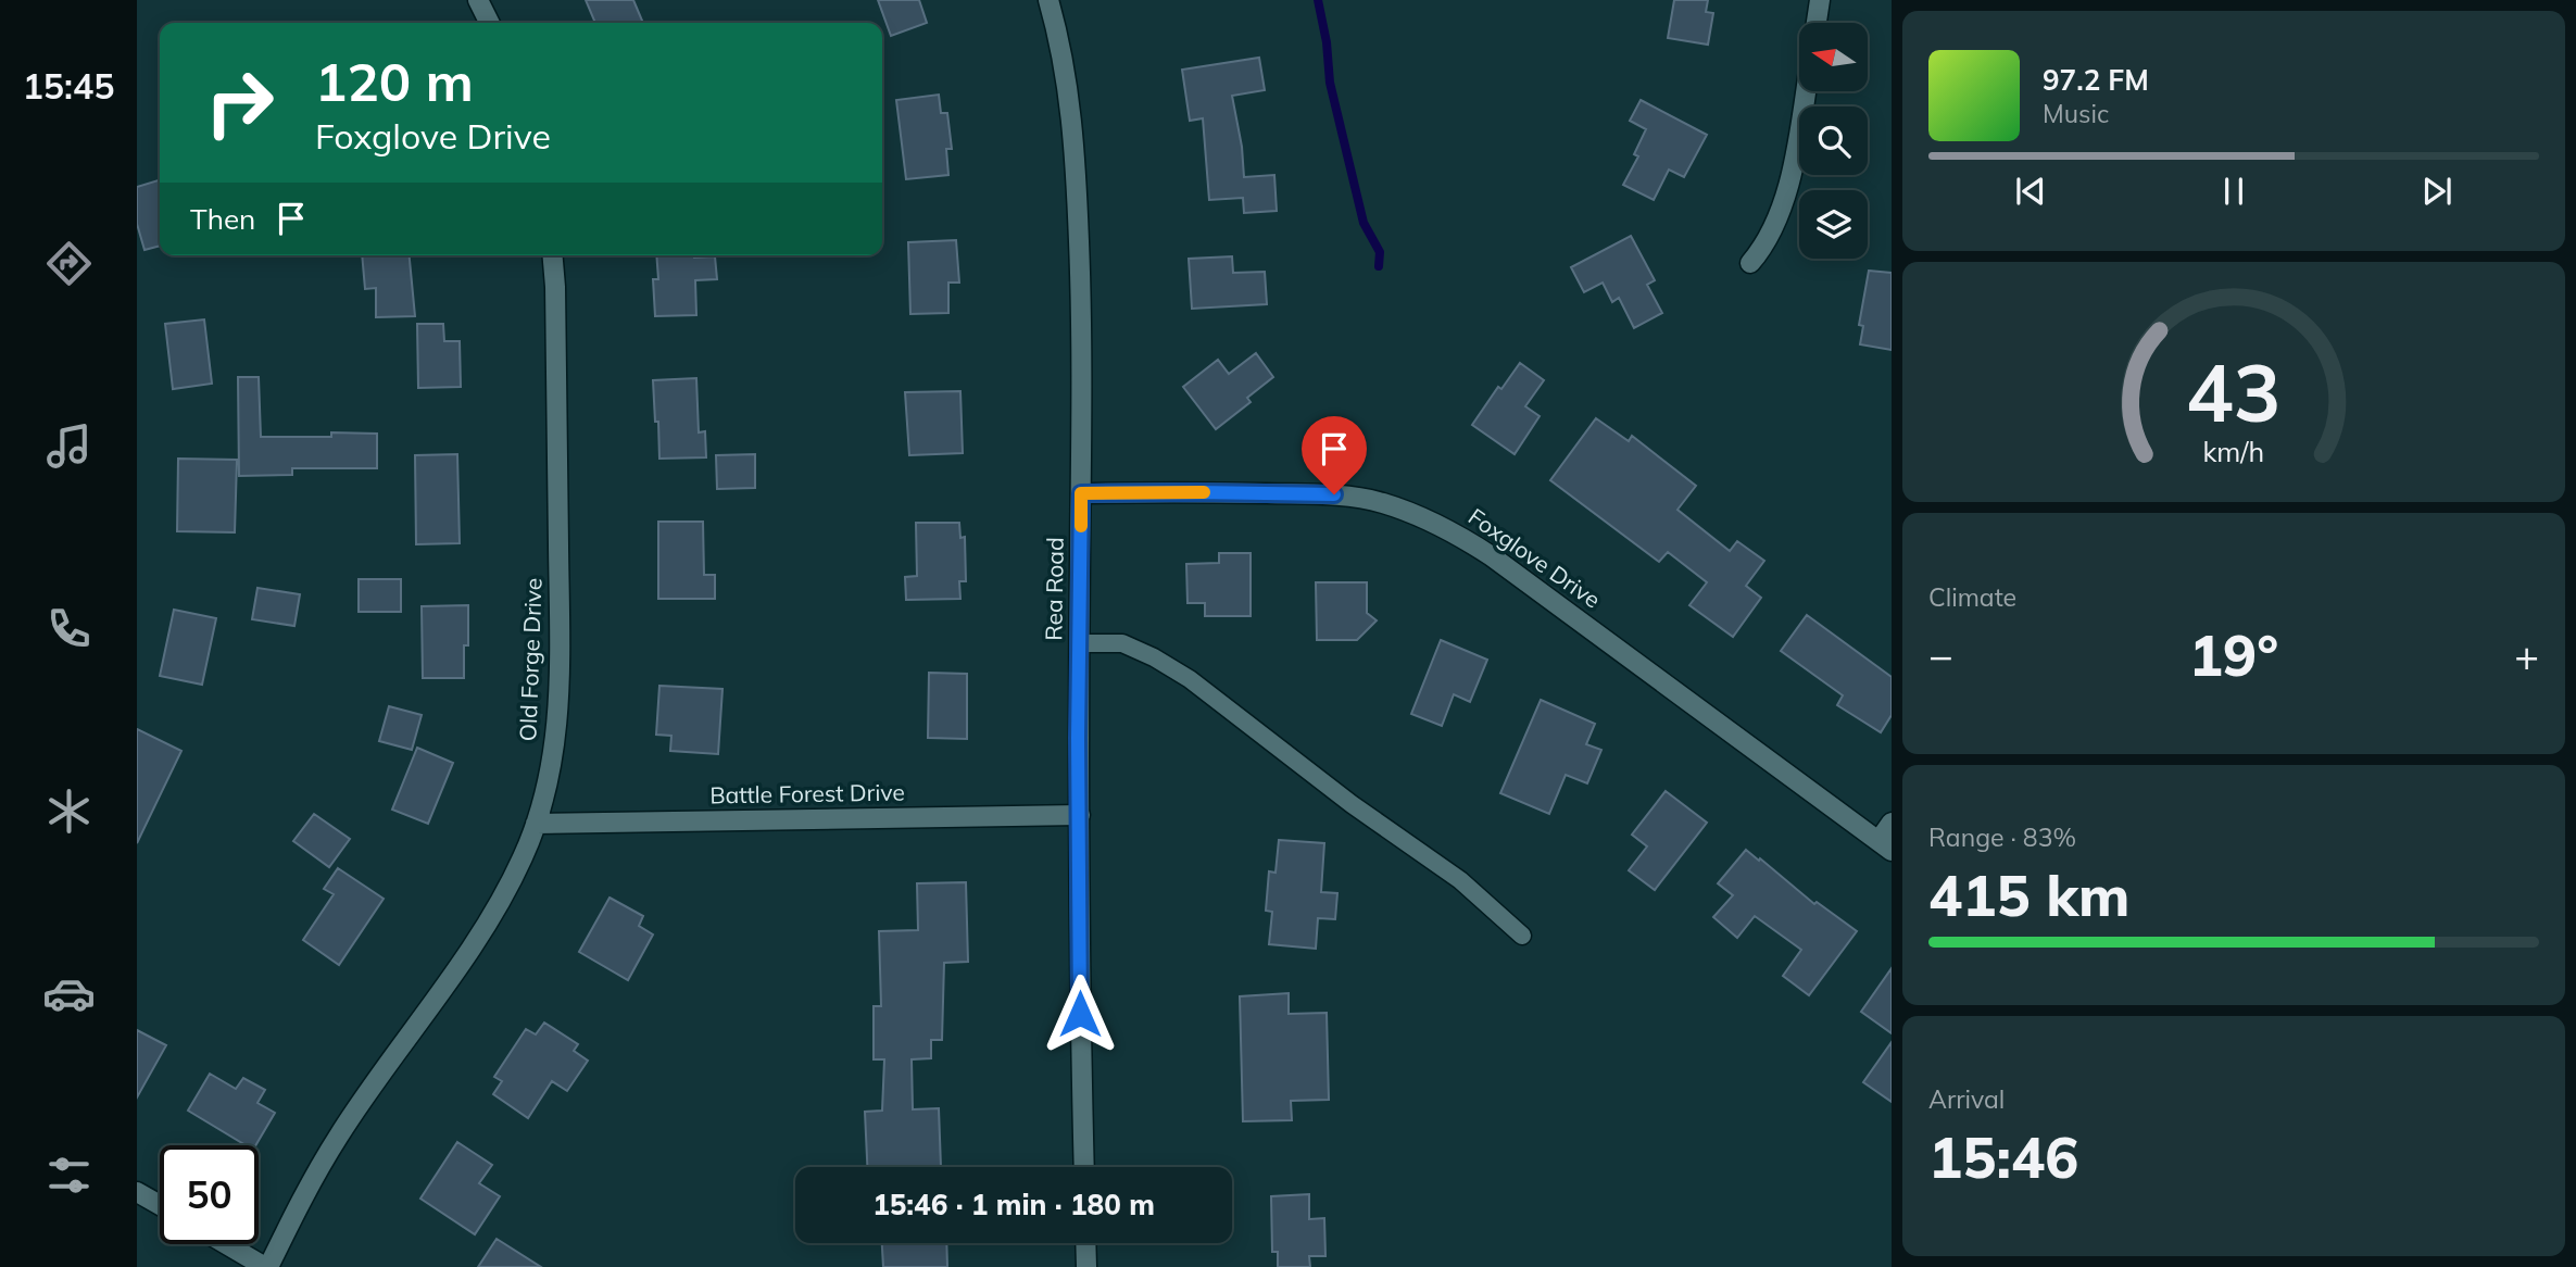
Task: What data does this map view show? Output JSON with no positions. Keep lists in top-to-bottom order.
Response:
{
  "streets": {
    "street": [
      "Foxglove Drive",
      "Rea Road",
      "Old Forge Drive",
      "Battle Forest Drive"
    ]
  },
  "crossings": [
    ["Foxglove Drive", "Rea Road"],
    ["Rea Road", "Battle Forest Drive"],
    ["Old Forge Drive", "Battle Forest Drive"]
  ],
  "north": "left",
  "page": {
    "tabs": "15:45",
    "turn": ["120 m", "Foxglove Drive"],
    "song": ["97.2 FM", "Music"],
    "then": "Then",
    "tile": [
      "Climate",
      ["Range · 83%", "415 km"],
      ["Arrival", "15:46"]
    ],
    "heat": ["−", "19°", "+"],
    "limit": "50",
    "trip": "15:46 · 1 min · 180 m",
    "gauge": ["43", "km/h"]
  }
}
